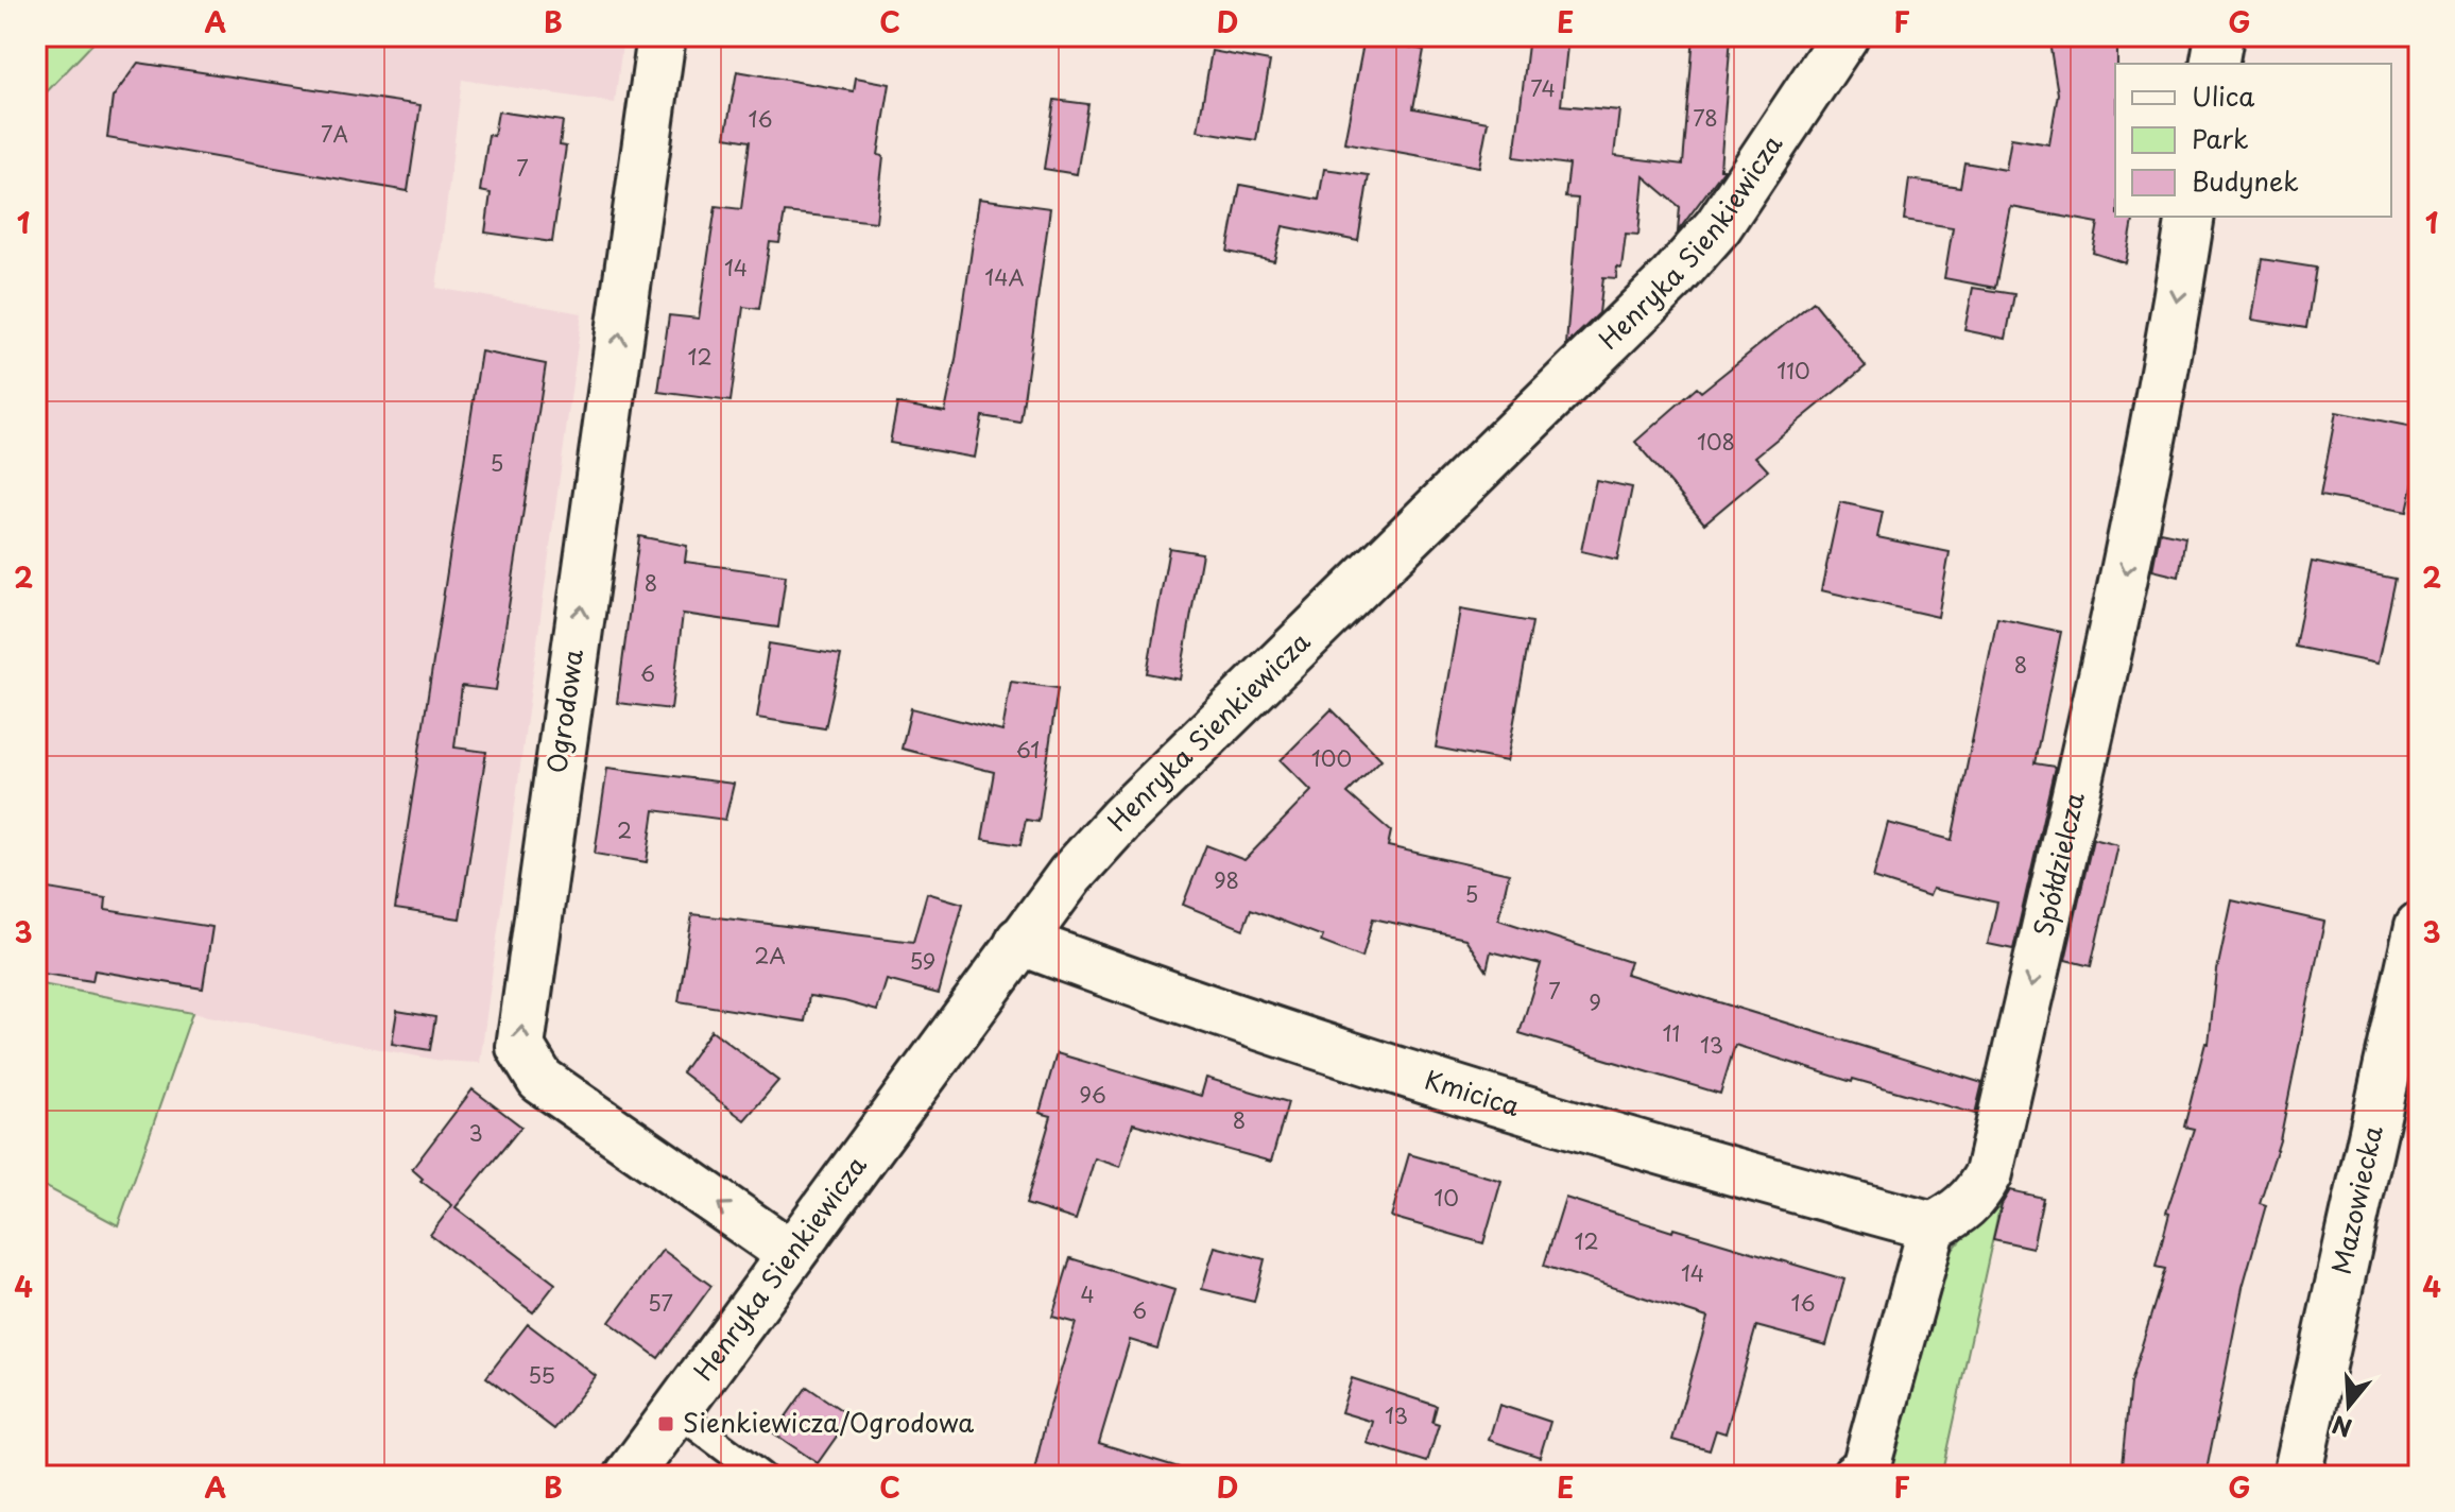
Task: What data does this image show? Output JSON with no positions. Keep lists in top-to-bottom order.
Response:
{
  "streets": {
    "street": [
      "Henryka Sienkiewicza",
      "Ogrodowa",
      "Spółdzielcza",
      "Kmicica",
      "Mazowiecka"
    ]
  },
  "crossings": [
    ["Henryka Sienkiewicza", "Ogrodowa"],
    ["Henryka Sienkiewicza", "Kmicica"],
    ["Spółdzielcza", "Kmicica"]
  ],
  "one_way": ["Ogrodowa", "Spółdzielcza"],
  "places": {
    "transit": ["Sienkiewicza/Ogrodowa"]
  },
  "house_numbers": [
    "74",
    "78",
    "16",
    "7A",
    "7",
    "14",
    "14A",
    "12",
    "110",
    "108",
    "5",
    "8",
    "8",
    "6",
    "61",
    "100",
    "2",
    "98",
    "5",
    "2A",
    "59",
    "7",
    "9",
    "11",
    "13",
    "96",
    "8",
    "3",
    "10",
    "12",
    "14",
    "4",
    "57",
    "16",
    "6",
    "55",
    "13"
  ],
  "legend": ["Ulica", "Park", "Budynek"],
  "north": "bottom",
  "grid": {
    "columns": [
      "A",
      "B",
      "C",
      "D",
      "E",
      "F",
      "G"
    ],
    "rows": [
      "1",
      "2",
      "3",
      "4"
    ]
  }
}
